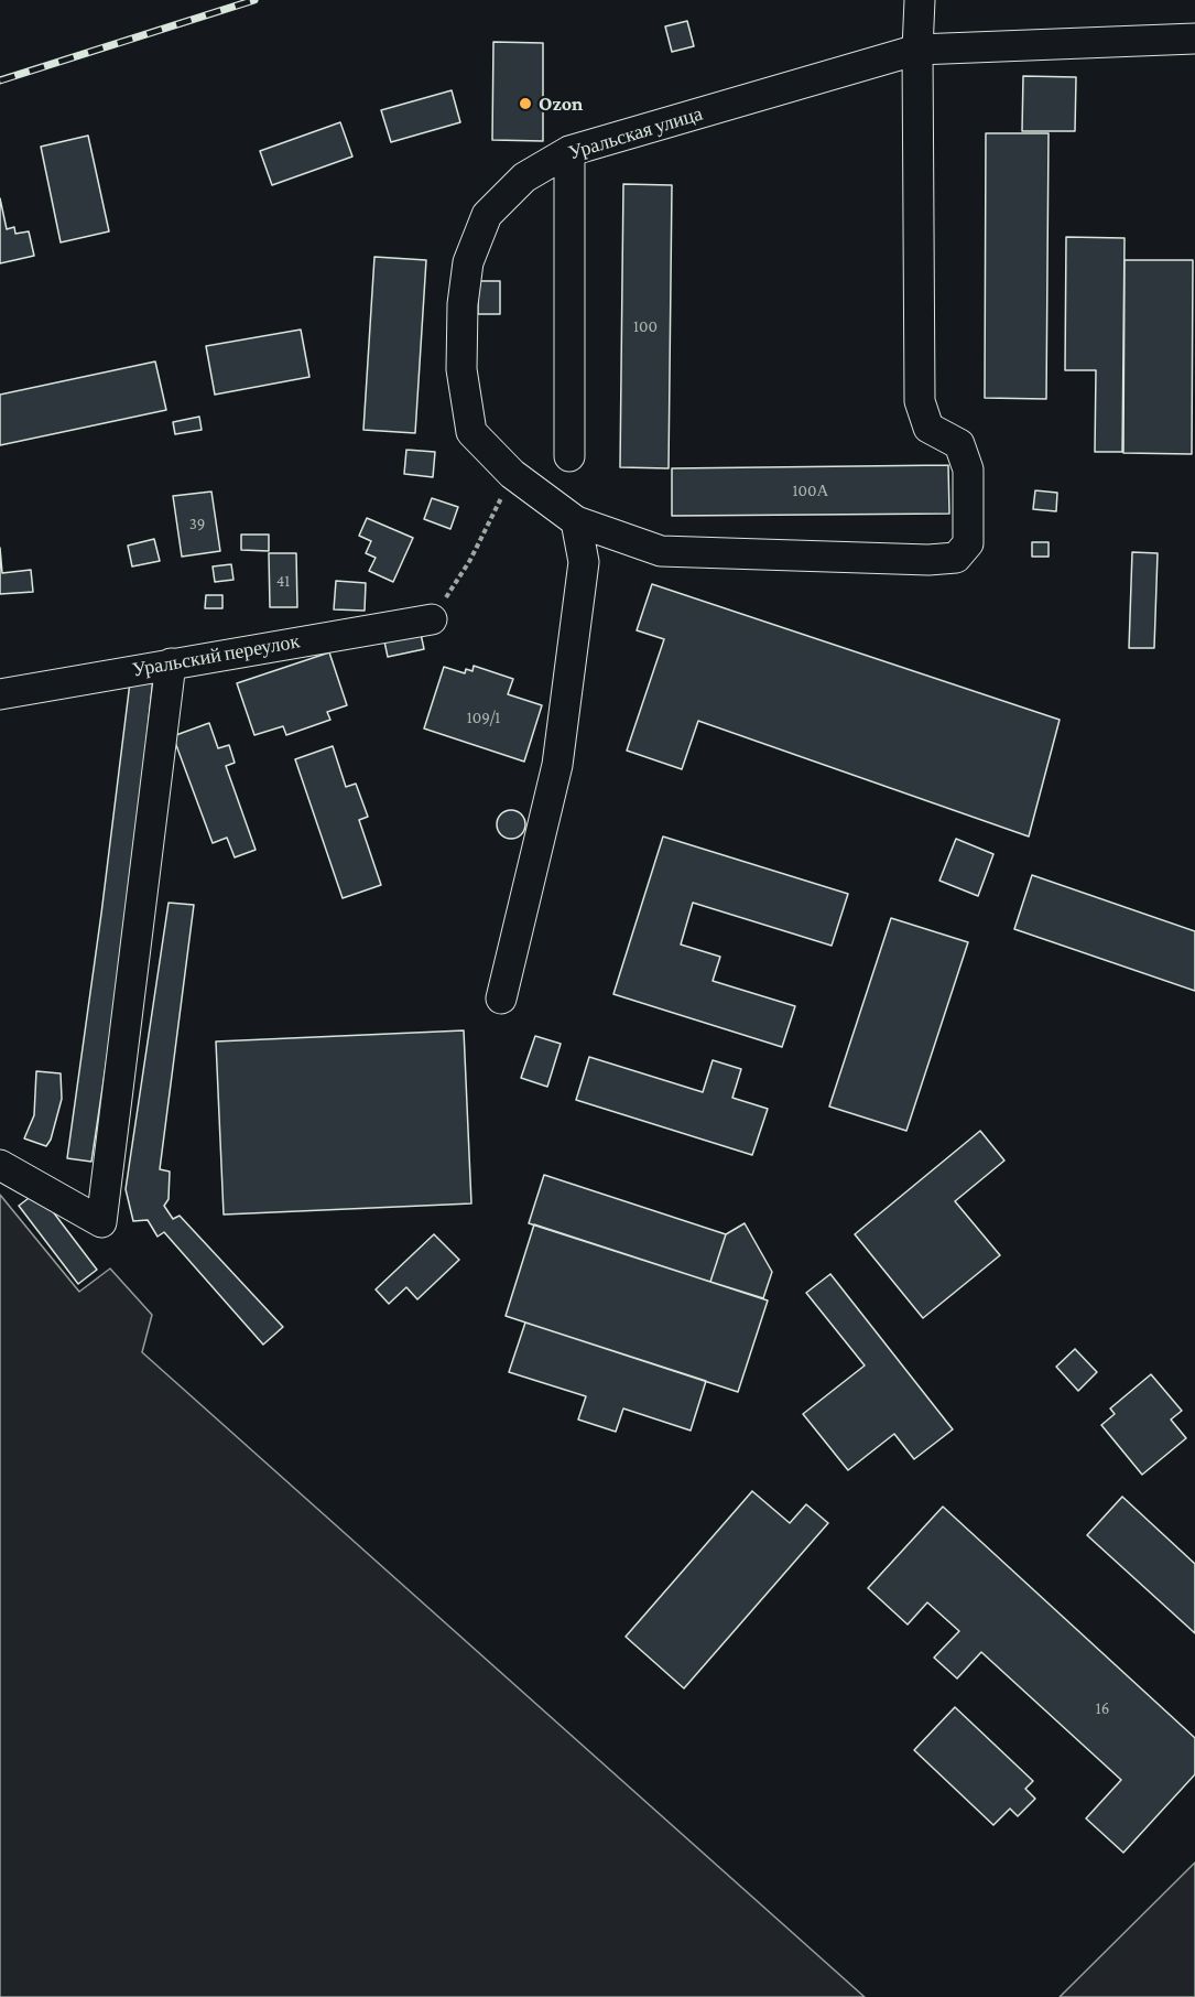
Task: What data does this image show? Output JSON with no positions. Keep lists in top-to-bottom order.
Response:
{
  "streets": {
    "street": ["Уральская улица", "Уральский переулок"]
  },
  "places": ["Ozon"],
  "house_numbers": [
    "100",
    "100А",
    "39",
    "41",
    "109/1",
    "16"
  ]
}
